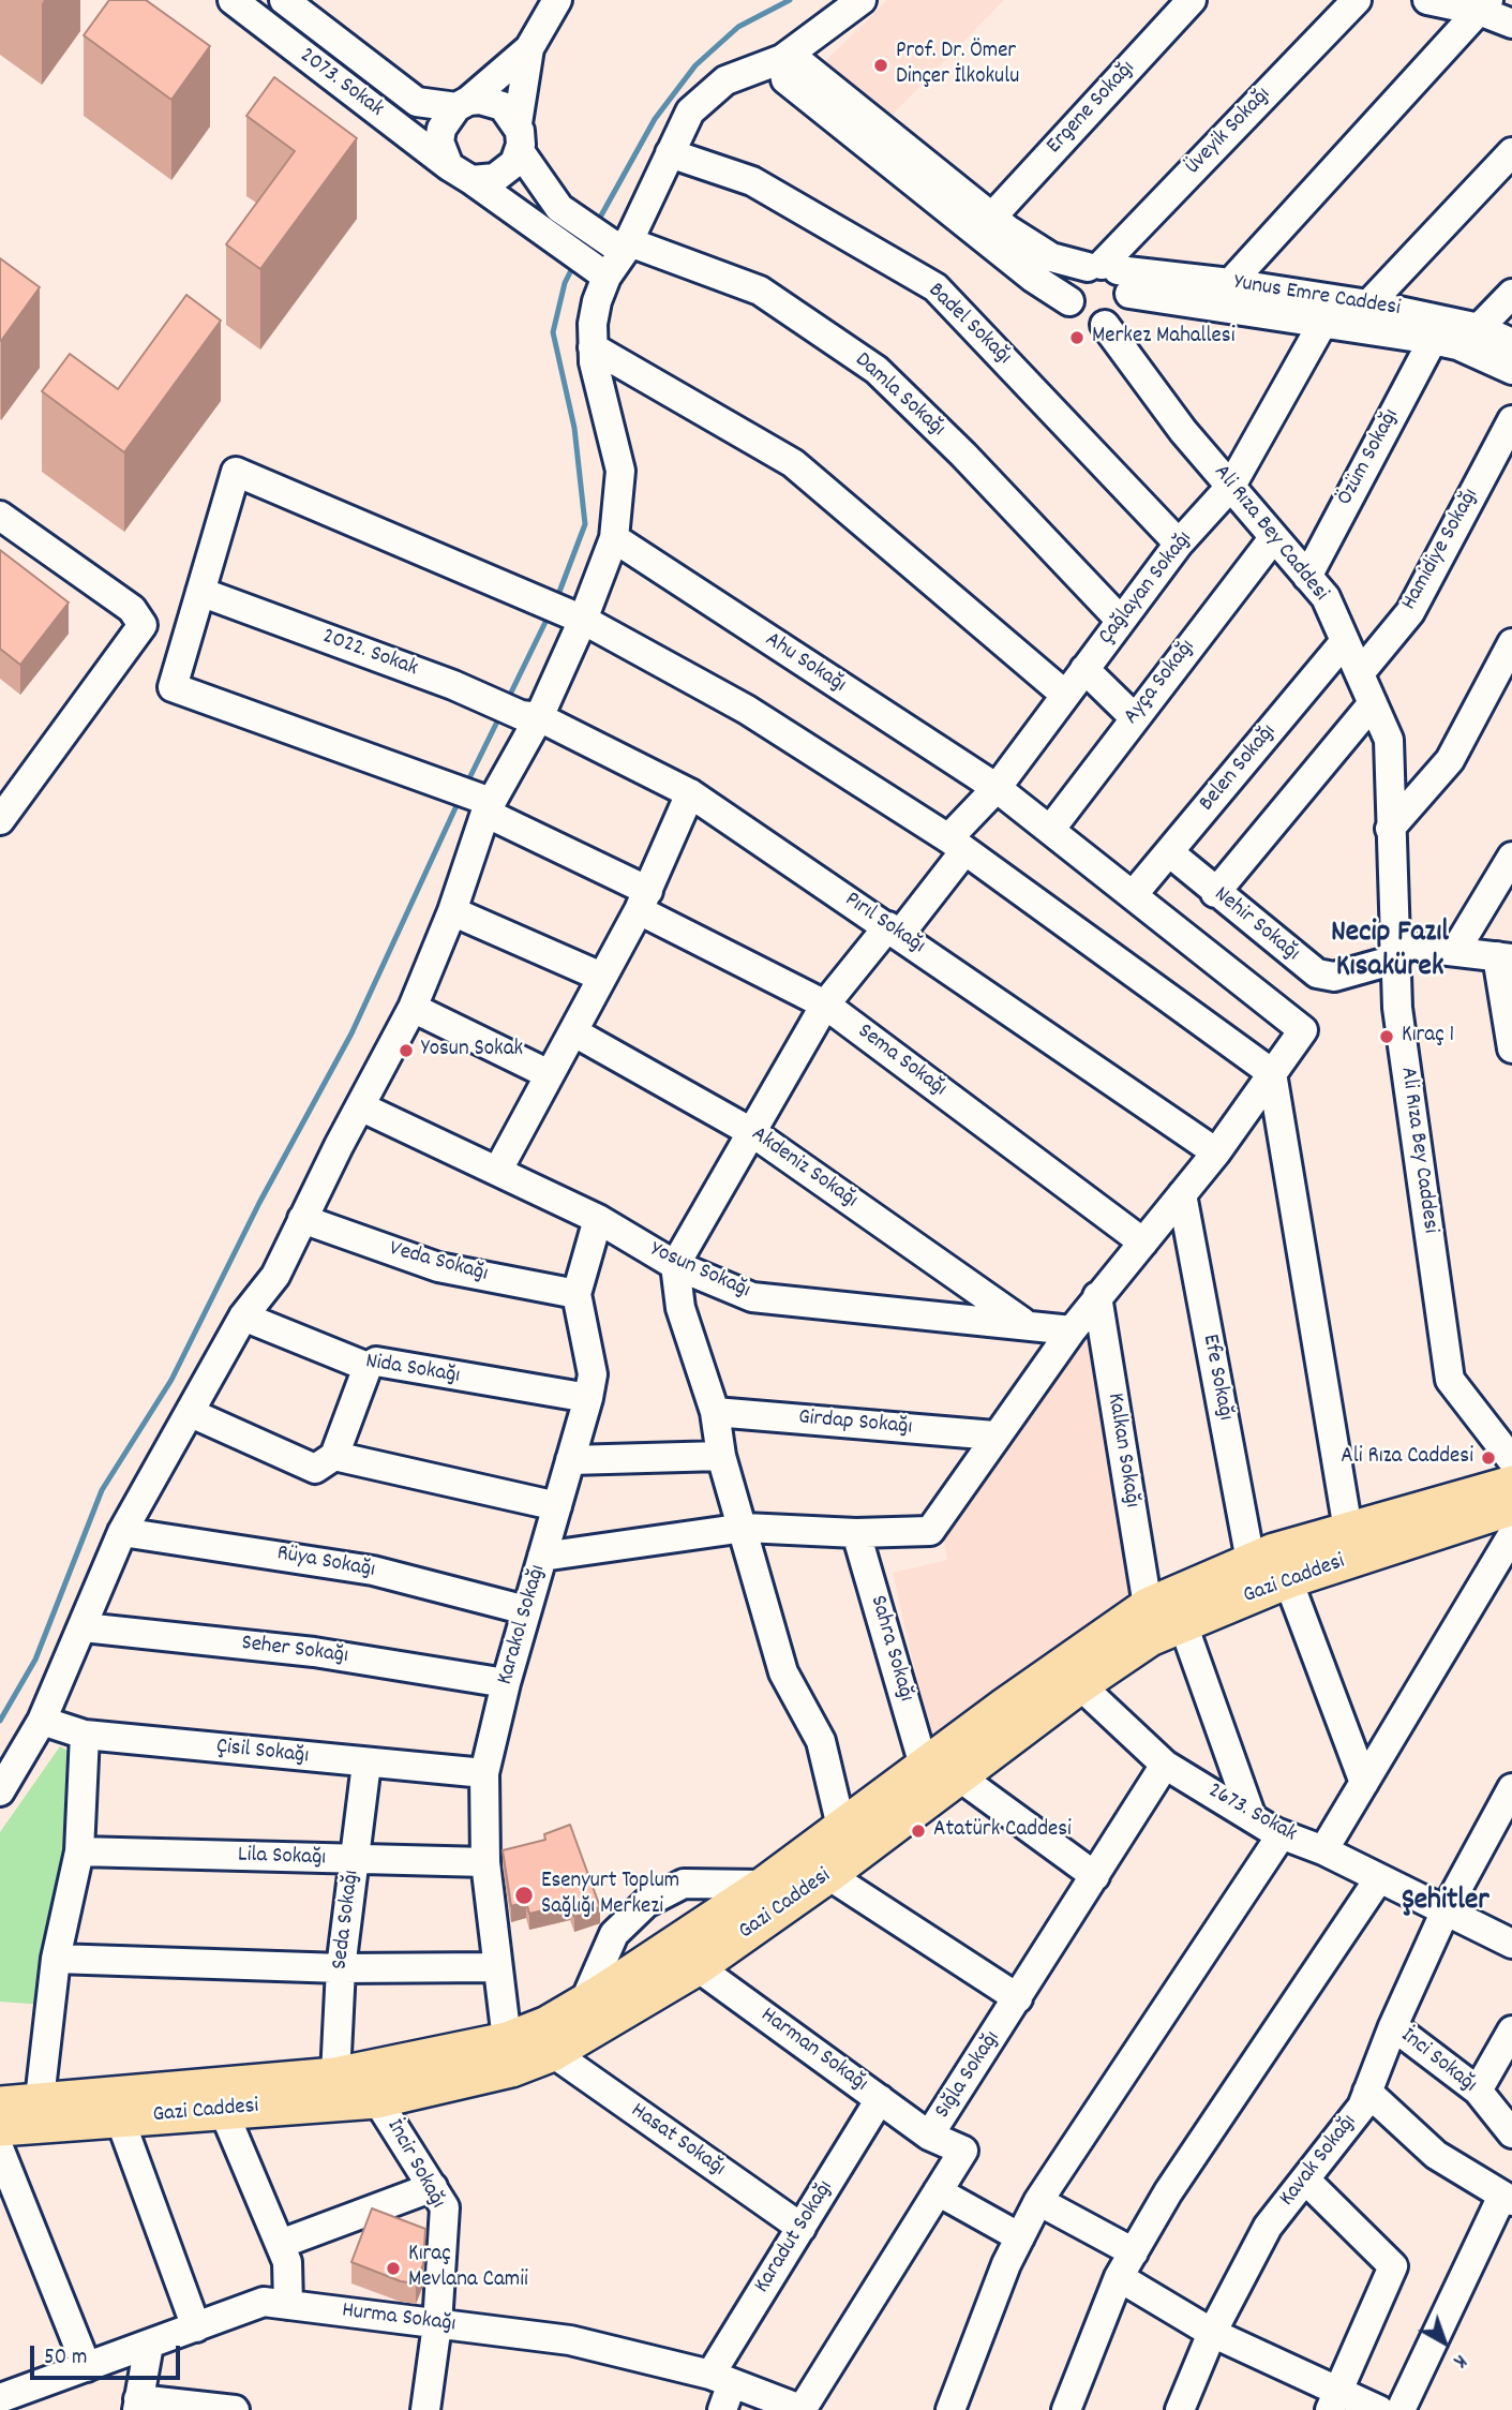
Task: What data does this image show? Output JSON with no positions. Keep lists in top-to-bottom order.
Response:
{
  "streets": {
    "main road": ["Gazi Caddesi"],
    "street": [
      "2073. Sokak",
      "Ergene Sokağı",
      "Üveyik Sokağı",
      "Yunus Emre Caddesi",
      "Badel Sokağı",
      "Damla Sokağı",
      "Özüm Sokağı",
      "Ali Rıza Bey Caddesi",
      "Hamidiye Sokağı",
      "Çağlayan Sokağı",
      "2022. Sokak",
      "Ahu Sokağı",
      "Ayça Sokağı",
      "Belen Sokağı",
      "Pırıl Sokağı",
      "Nehir Sokağı",
      "Sema Sokağı",
      "Akdeniz Sokağı",
      "Veda Sokağı",
      "Yosun Sokağı",
      "Nida Sokağı",
      "Efe Sokağı",
      "Girdap Sokağı",
      "Kalkan Sokağı",
      "Rüya Sokağı",
      "Karakol Sokağı",
      "Sahra Sokağı",
      "Seher Sokağı",
      "Çisil Sokağı",
      "2673. Sokak",
      "Lila Sokağı",
      "Seda Sokağı",
      "Harman Sokağı",
      "İnci Sokağı",
      "Sığla Sokağı",
      "Hasat Sokağı",
      "Kavak Sokağı",
      "İncir Sokağı",
      "Karadut Sokağı",
      "Hurma Sokağı"
    ]
  },
  "crossings": [
    ["Üveyik Sokağı", "Yunus Emre Caddesi"],
    ["Üveyik Sokağı", "Ali Rıza Bey Caddesi"],
    ["Yunus Emre Caddesi", "Özüm Sokağı"],
    ["Yunus Emre Caddesi", "Ali Rıza Bey Caddesi"],
    ["Yunus Emre Caddesi", "Çağlayan Sokağı"],
    ["Badel Sokağı", "Çağlayan Sokağı"],
    ["Damla Sokağı", "Çağlayan Sokağı"],
    ["Özüm Sokağı", "Ali Rıza Bey Caddesi"],
    ["Ali Rıza Bey Caddesi", "Hamidiye Sokağı"],
    ["Ali Rıza Bey Caddesi", "Çağlayan Sokağı"],
    ["Ali Rıza Bey Caddesi", "Ayça Sokağı"],
    ["Ali Rıza Bey Caddesi", "Belen Sokağı"],
    ["Ali Rıza Bey Caddesi", "Nehir Sokağı"],
    ["Çağlayan Sokağı", "Ahu Sokağı"],
    ["Çağlayan Sokağı", "Pırıl Sokağı"],
    ["Çağlayan Sokağı", "Sema Sokağı"],
    ["Çağlayan Sokağı", "Akdeniz Sokağı"],
    ["Çağlayan Sokağı", "Yosun Sokağı"],
    ["2022. Sokak", "Pırıl Sokağı"],
    ["2022. Sokak", "Sema Sokağı"],
    ["Ahu Sokağı", "Ayça Sokağı"],
    ["Ahu Sokağı", "Belen Sokağı"],
    ["Belen Sokağı", "Nehir Sokağı"],
    ["Akdeniz Sokağı", "Yosun Sokağı"],
    ["Veda Sokağı", "Karakol Sokağı"],
    ["Yosun Sokağı", "Karakol Sokağı"],
    ["Nida Sokağı", "Karakol Sokağı"],
    ["Efe Sokağı", "Gazi Caddesi"],
    ["Kalkan Sokağı", "Gazi Caddesi"],
    ["Rüya Sokağı", "Karakol Sokağı"],
    ["Gazi Caddesi", "Karakol Sokağı"],
    ["Gazi Caddesi", "Sahra Sokağı"],
    ["Gazi Caddesi", "2673. Sokak"],
    ["Gazi Caddesi", "Seda Sokağı"],
    ["Gazi Caddesi", "Harman Sokağı"],
    ["Gazi Caddesi", "Hasat Sokağı"],
    ["Gazi Caddesi", "İncir Sokağı"],
    ["Karakol Sokağı", "Seher Sokağı"],
    ["Karakol Sokağı", "Çisil Sokağı"],
    ["Karakol Sokağı", "Lila Sokağı"],
    ["Çisil Sokağı", "Seda Sokağı"],
    ["2673. Sokak", "Sığla Sokağı"],
    ["2673. Sokak", "Kavak Sokağı"],
    ["Lila Sokağı", "Seda Sokağı"],
    ["Harman Sokağı", "Sığla Sokağı"],
    ["Harman Sokağı", "Karadut Sokağı"],
    ["İnci Sokağı", "Kavak Sokağı"],
    ["Sığla Sokağı", "Hurma Sokağı"],
    ["Hasat Sokağı", "Karadut Sokağı"],
    ["İncir Sokağı", "Hurma Sokağı"],
    ["Karadut Sokağı", "Hurma Sokağı"]
  ],
  "districts": ["Necip Fazıl Kısakürek", "Şehitler"],
  "places": [
    "Prof. Dr. Ömer Dinçer İlkokulu",
    "Merkez Mahallesi",
    "Kıraç 1",
    "Yosun Sokak",
    "Ali Rıza Caddesi",
    "Atatürk Caddesi",
    "Esenyurt Toplum Sağlığı Merkezi",
    "Kıraç Mevlana Camii"
  ],
  "scale_bar": "50 m",
  "north": "bottom right"
}
